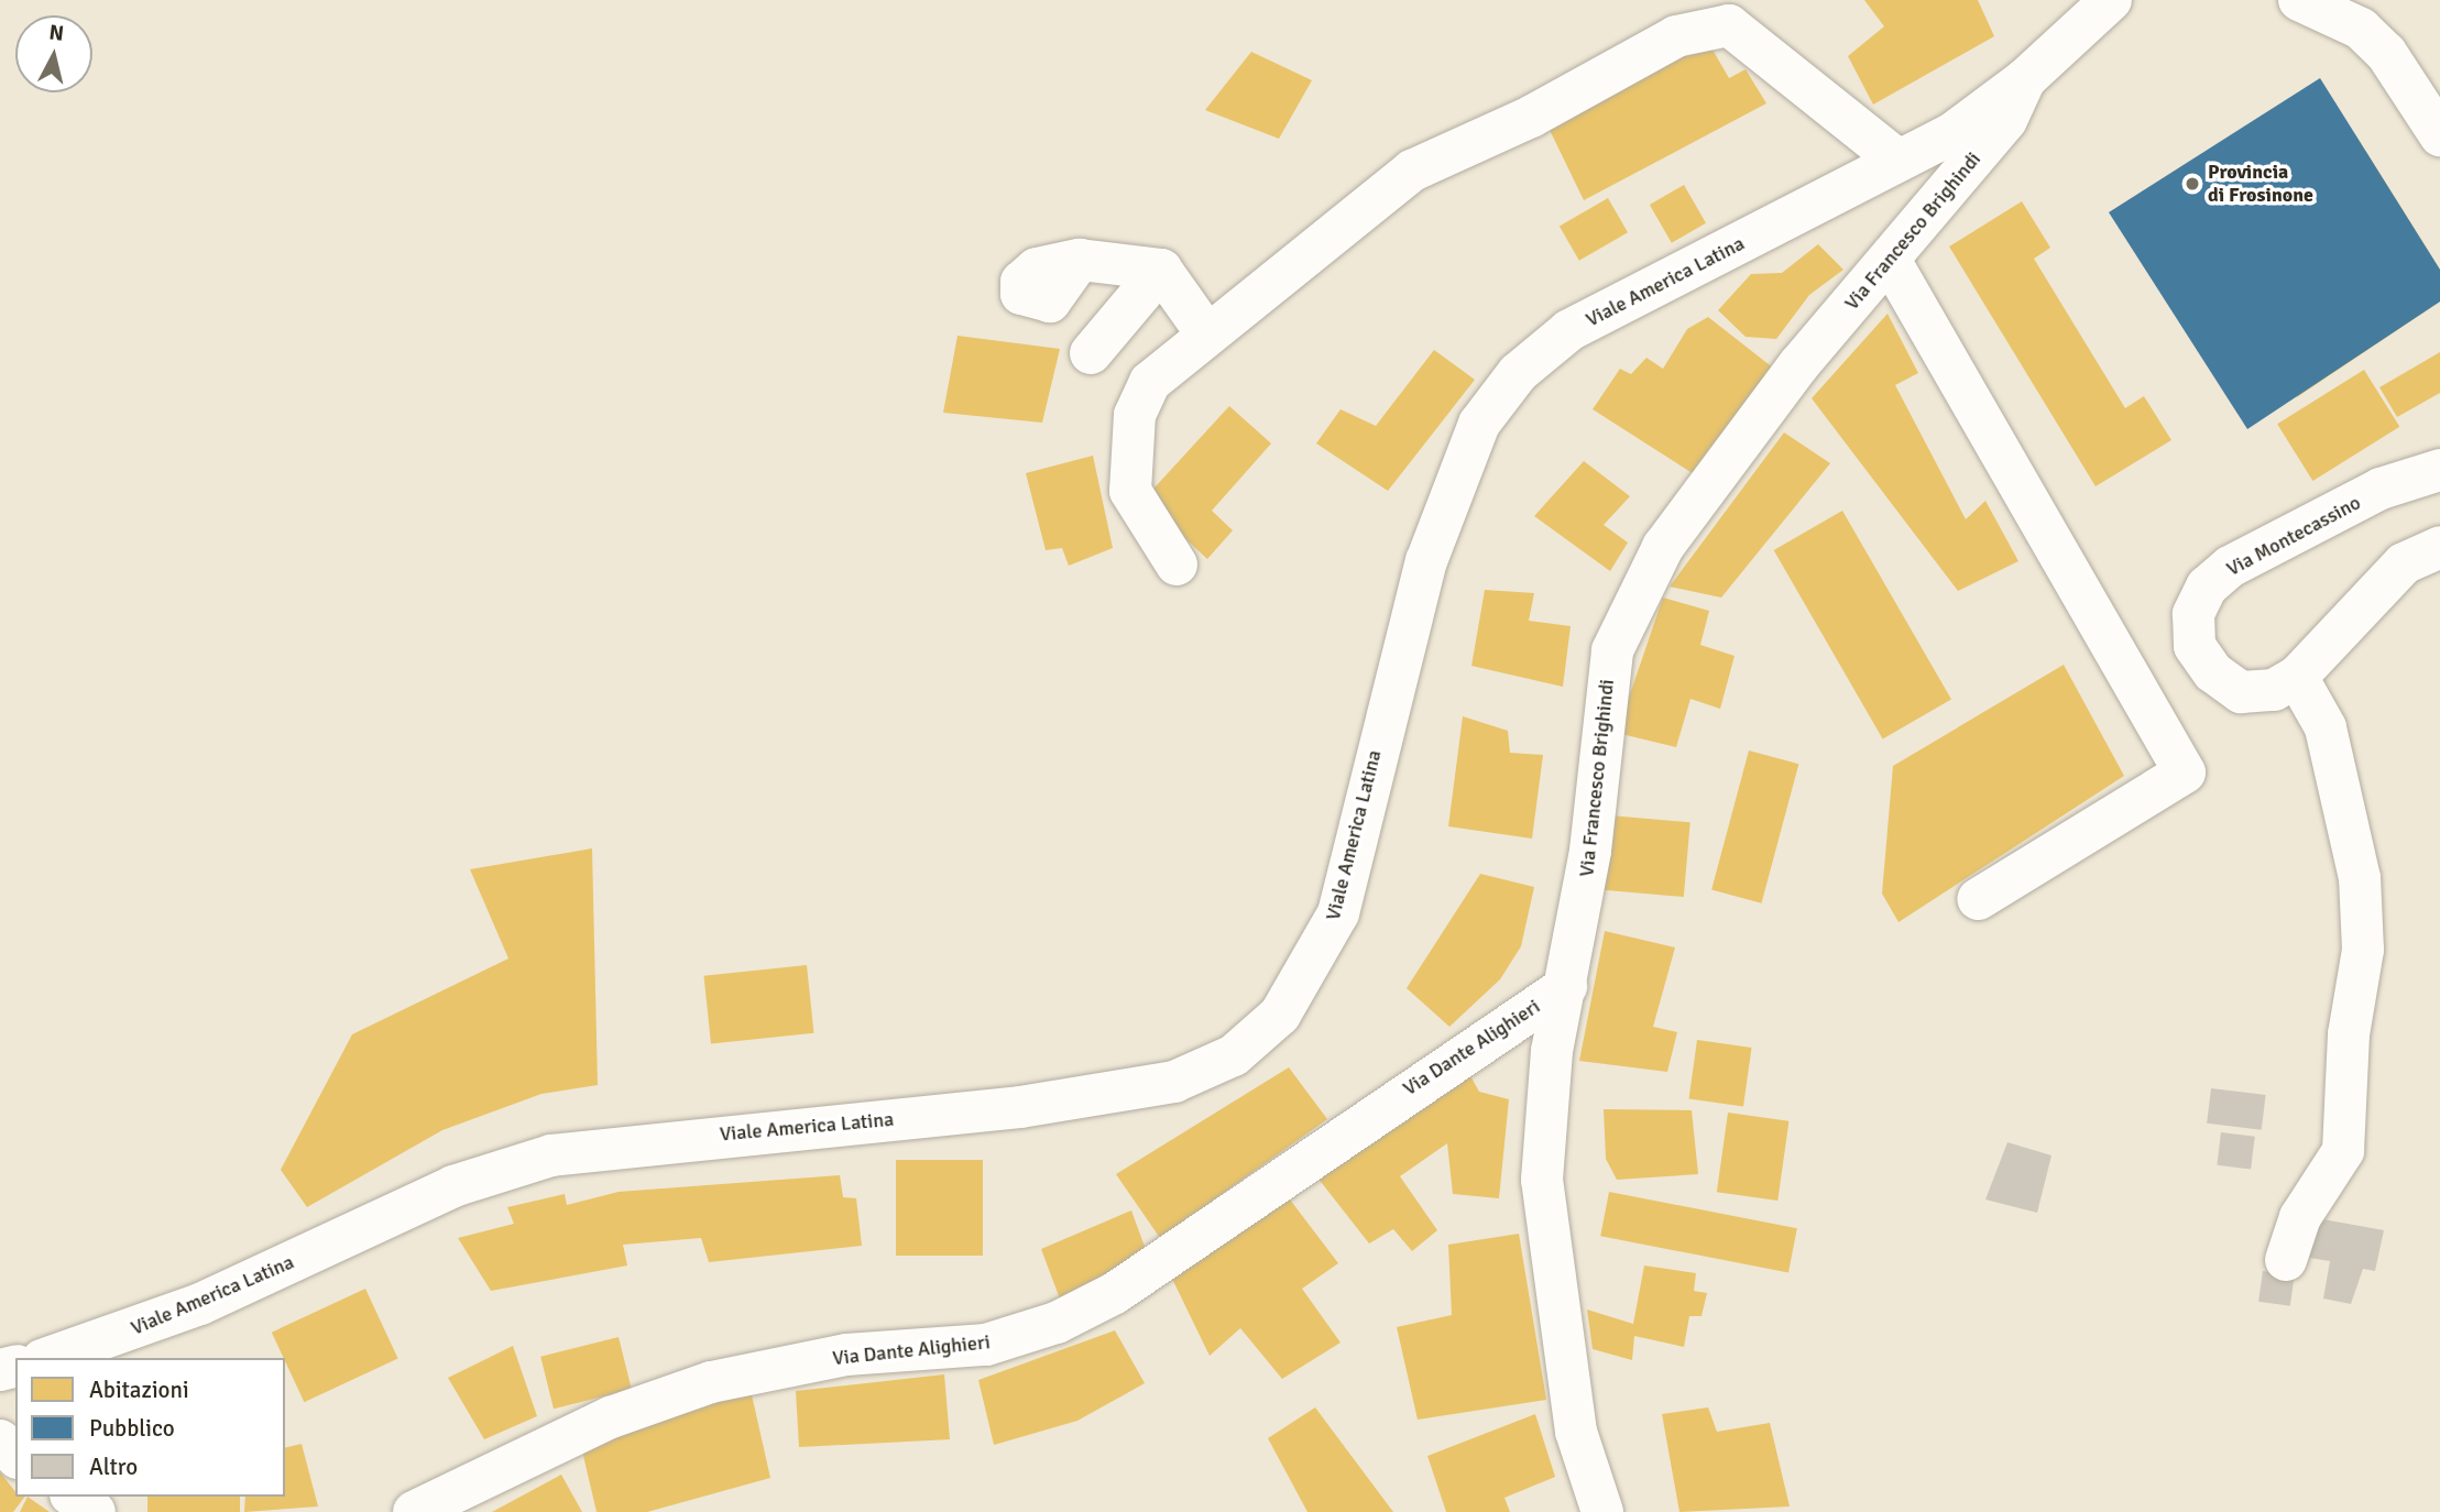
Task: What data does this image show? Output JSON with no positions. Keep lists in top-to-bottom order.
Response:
{
  "streets": {
    "street": [
      "Via Francesco Brighindi",
      "Viale America Latina",
      "Via Montecassino",
      "Via Dante Alighieri"
    ]
  },
  "crossings": [
    ["Via Francesco Brighindi", "Viale America Latina"],
    ["Via Francesco Brighindi", "Via Dante Alighieri"]
  ],
  "places": ["Provincia di Frosinone"],
  "legend": ["Abitazioni", "Pubblico", "Altro"],
  "north": "top"
}
